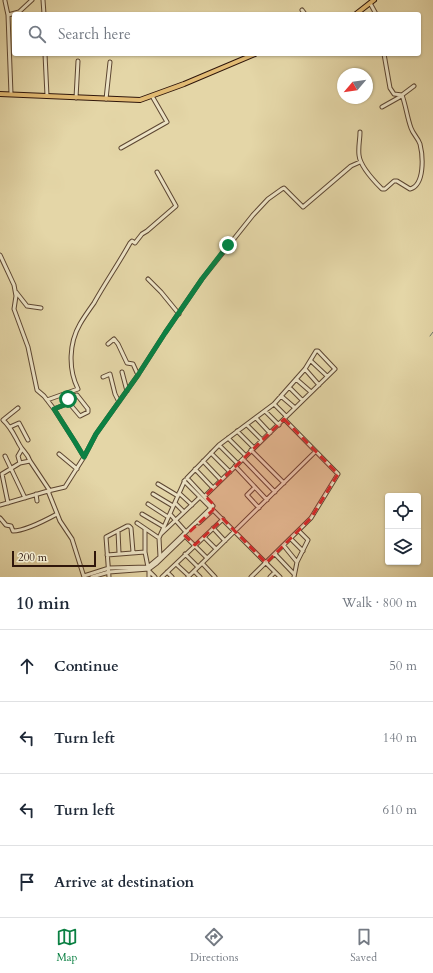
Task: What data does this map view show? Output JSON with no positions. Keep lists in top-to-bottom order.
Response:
{
  "scale_bar": "200 m",
  "north": "bottom left",
  "page": {
    "search": "Search here",
    "scale": "200 m",
    "heading": ["10 min", "Walk · 800 m"],
    "list": [
      ["Continue", "50 m"],
      ["Turn left", "140 m"],
      ["Turn left", "610 m"],
      "Arrive at destination"
    ],
    "nav": ["Map", "Directions", "Saved"]
  }
}
